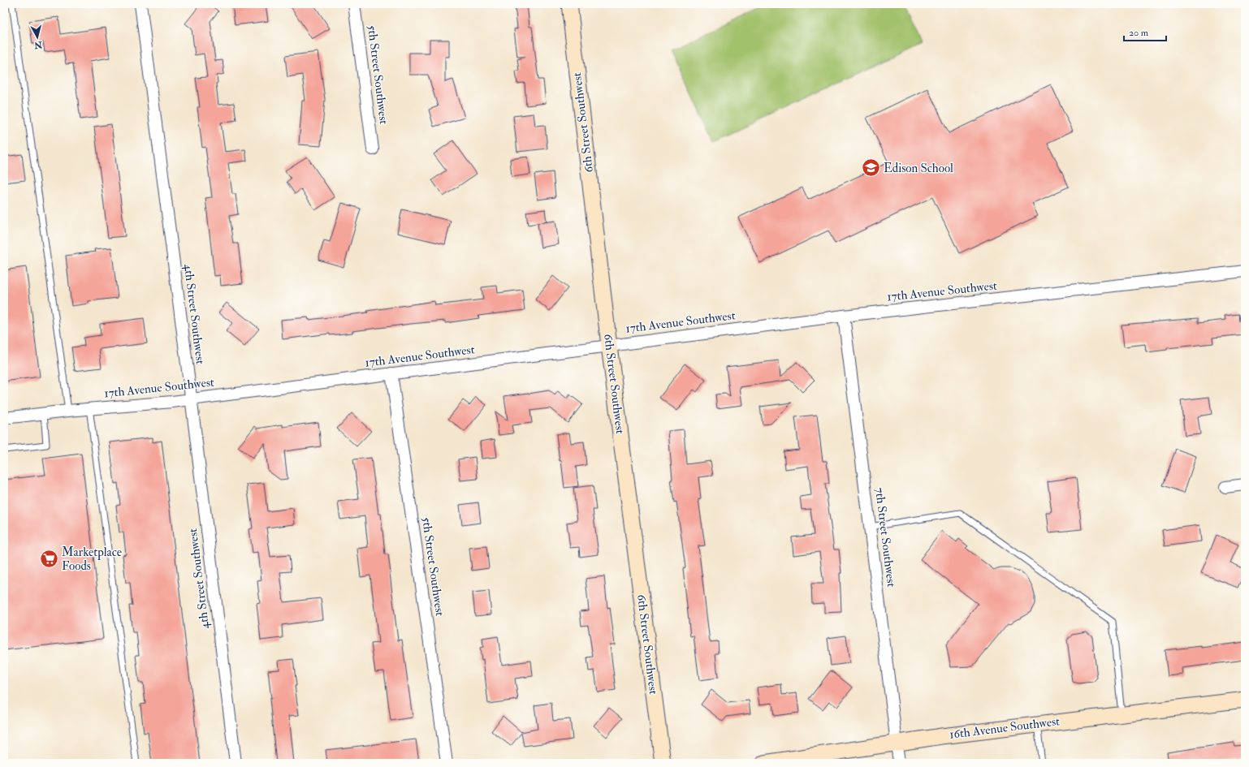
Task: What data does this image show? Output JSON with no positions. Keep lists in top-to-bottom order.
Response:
{
  "streets": {
    "street": [
      "5th Street Southwest",
      "6th Street Southwest",
      "17th Avenue Southwest",
      "4th Street Southwest",
      "7th Street Southwest",
      "16th Avenue Southwest"
    ]
  },
  "crossings": [
    ["5th Street Southwest", "17th Avenue Southwest"],
    ["6th Street Southwest", "17th Avenue Southwest"],
    ["17th Avenue Southwest", "4th Street Southwest"],
    ["17th Avenue Southwest", "7th Street Southwest"],
    ["7th Street Southwest", "16th Avenue Southwest"]
  ],
  "places": {
    "school or university": ["Edison School"],
    "supermarket": ["Marketplace Foods"]
  },
  "scale_bar": "20 m",
  "north": "bottom"
}
